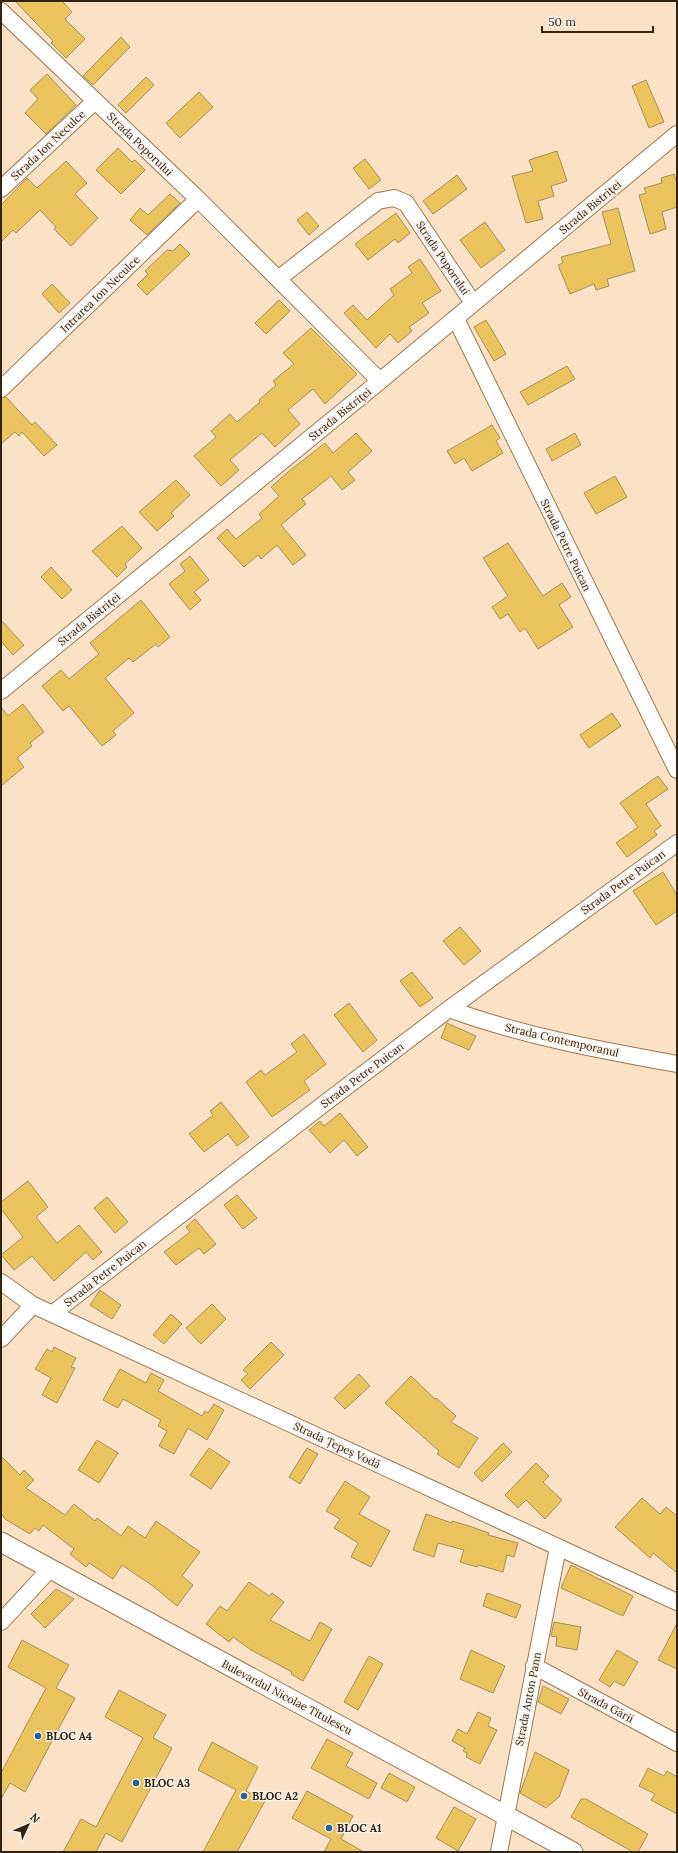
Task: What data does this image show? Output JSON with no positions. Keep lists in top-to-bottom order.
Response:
{
  "streets": {
    "street": [
      "Strada Poporului",
      "Strada Ion Neculce",
      "Strada Bistriței",
      "Intrarea Ion Neculce",
      "Strada Petre Puican",
      "Strada Contemporanul",
      "Strada Țepeș Vodă",
      "Bulevardul Nicolae Titulescu",
      "Strada Anton Pann",
      "Strada Gării"
    ]
  },
  "crossings": [
    ["Strada Poporului", "Strada Ion Neculce"],
    ["Strada Poporului", "Strada Bistriței"],
    ["Strada Poporului", "Intrarea Ion Neculce"],
    ["Strada Bistriței", "Strada Petre Puican"],
    ["Strada Petre Puican", "Strada Contemporanul"],
    ["Strada Petre Puican", "Strada Țepeș Vodă"],
    ["Strada Țepeș Vodă", "Strada Anton Pann"],
    ["Bulevardul Nicolae Titulescu", "Strada Anton Pann"],
    ["Strada Anton Pann", "Strada Gării"]
  ],
  "places": [
    "BLOC A4",
    "BLOC A3",
    "BLOC A2",
    "BLOC A1"
  ],
  "scale_bar": "50 m",
  "north": "top right"
}
